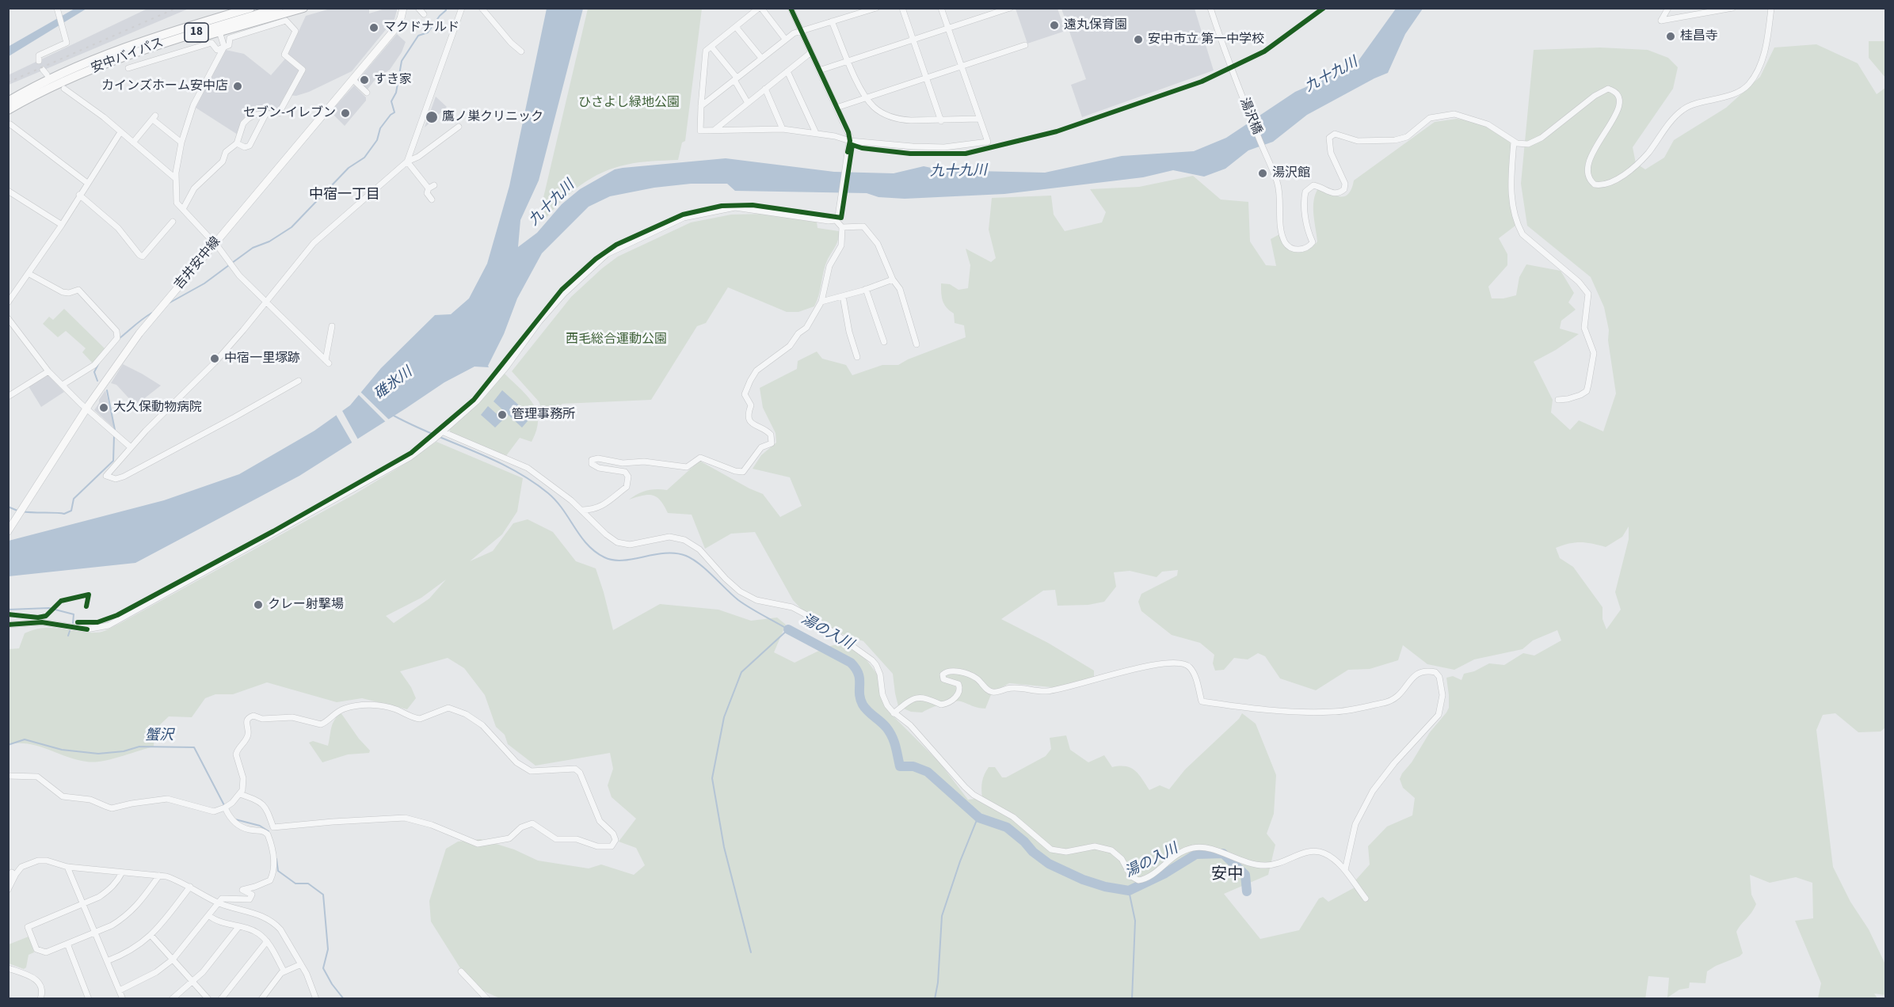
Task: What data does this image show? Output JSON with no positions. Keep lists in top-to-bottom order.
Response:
{
  "streets": {
    "highway": ["18", "安中バイパス"],
    "main road": ["吉井安中線"],
    "street": ["湯沢橋"]
  },
  "districts": ["中宿一丁目", "安中"],
  "water": [
    "九十九川",
    "碓氷川",
    "湯の入川",
    "蟹沢"
  ],
  "parks": ["ひさよし緑地公園", "西毛総合運動公園"],
  "places": [
    "遠丸保育園",
    "マクドナルド",
    "桂昌寺",
    "安中市立 第一中学校",
    "すき家",
    "カインズホーム安中店",
    "セブン-イレブン",
    "鷹ノ巣クリニック",
    "湯沢館",
    "中宿一里塚跡",
    "大久保動物病院",
    "管理事務所",
    "クレー射撃場"
  ]
}
